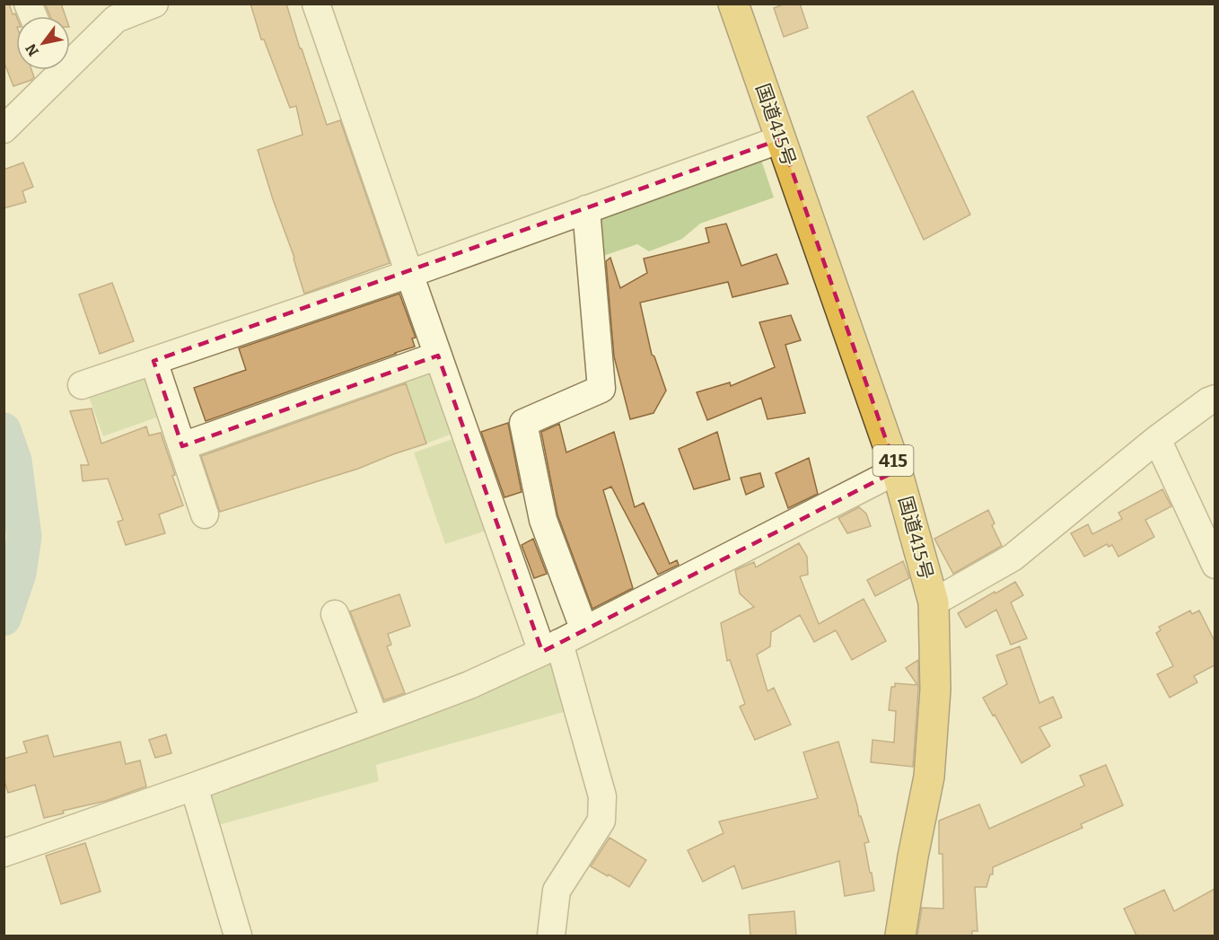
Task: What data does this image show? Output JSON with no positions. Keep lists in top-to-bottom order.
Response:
{
  "streets": {
    "highway": ["国道415号", "415"]
  },
  "north": "bottom left"
}
